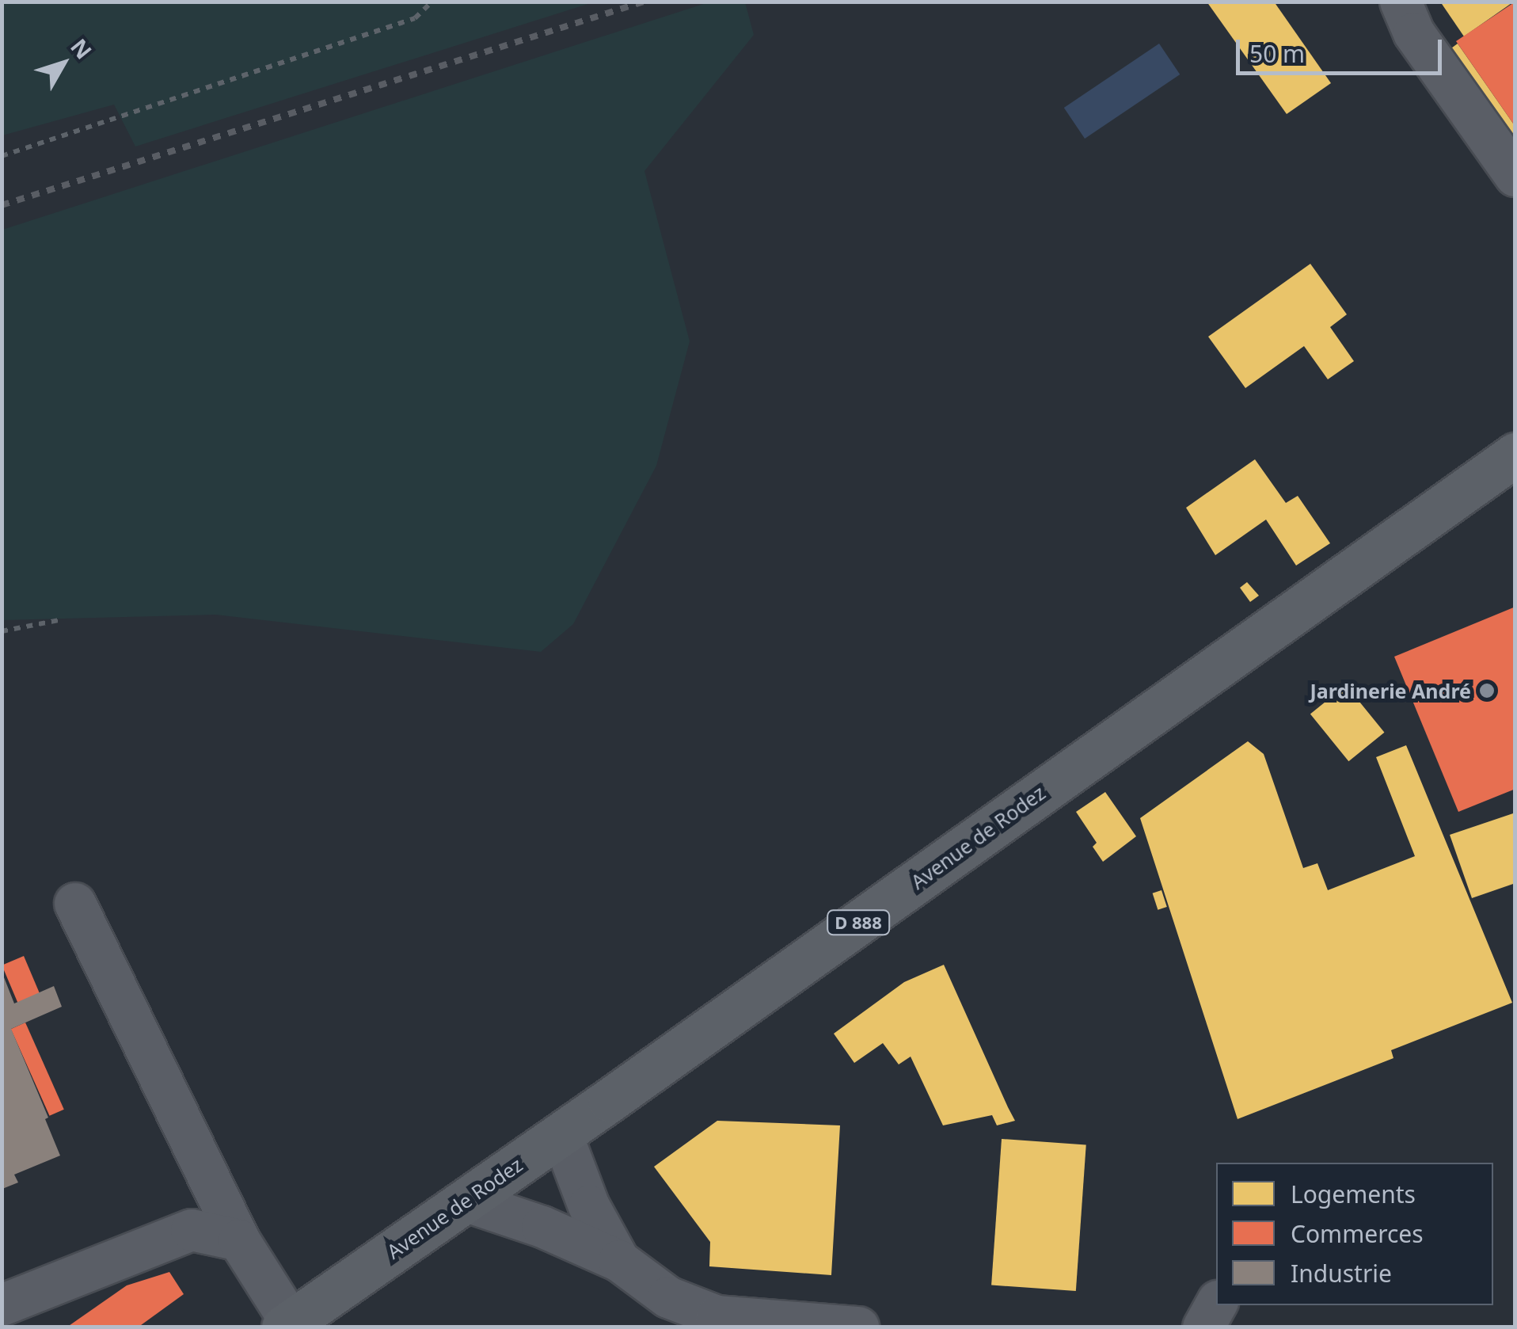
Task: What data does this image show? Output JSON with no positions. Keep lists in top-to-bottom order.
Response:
{
  "streets": {
    "main road": ["Avenue de Rodez", "D 888"]
  },
  "places": ["Jardinerie André"],
  "legend": ["Logements", "Commerces", "Industrie"],
  "scale_bar": "50 m",
  "north": "top right"
}
